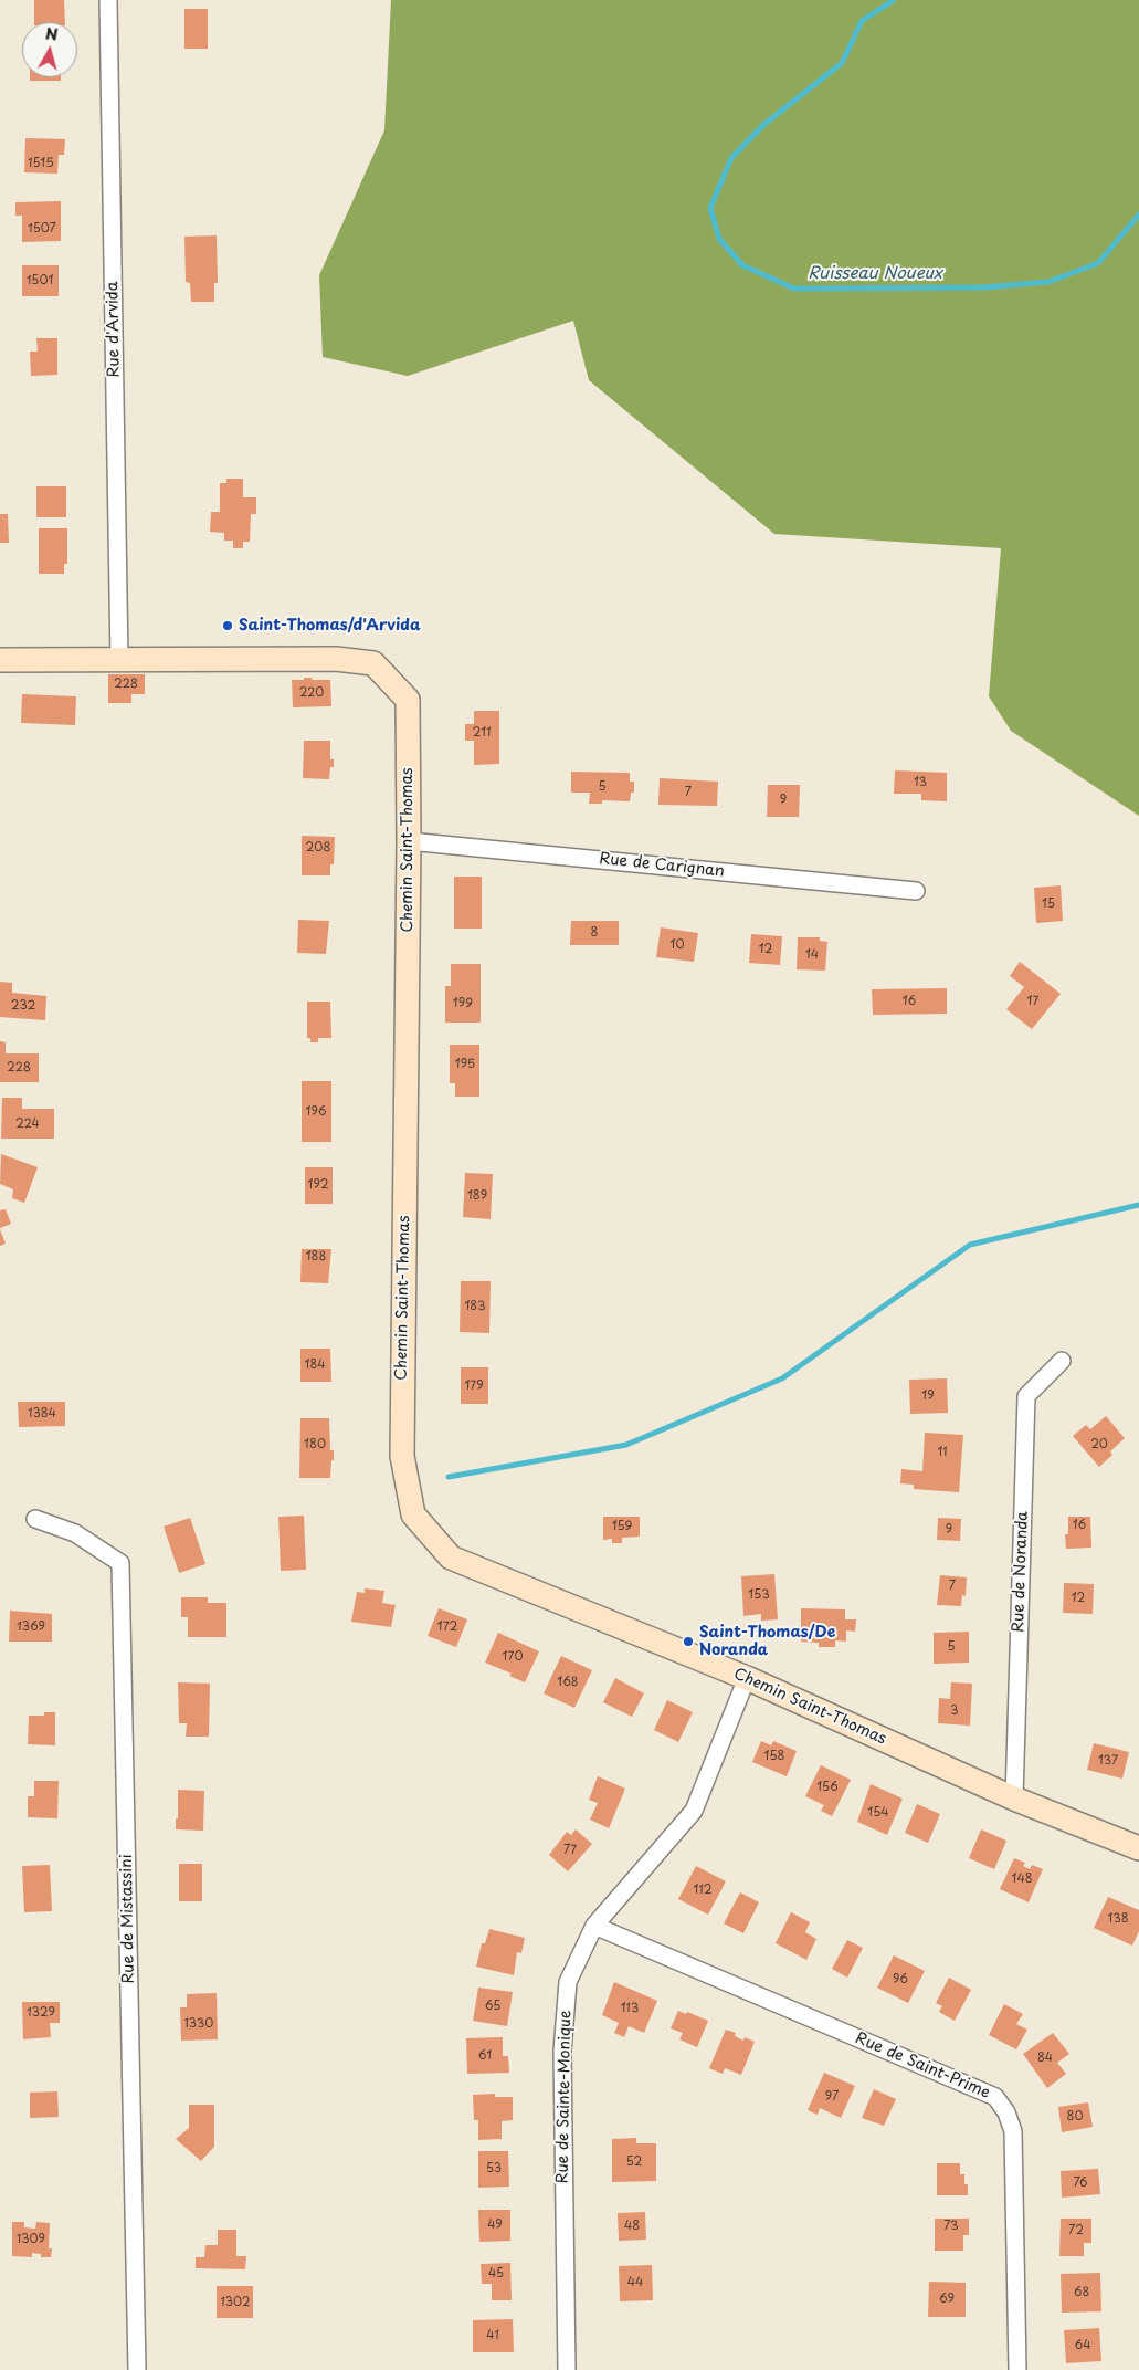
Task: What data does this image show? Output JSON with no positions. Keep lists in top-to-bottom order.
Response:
{
  "streets": {
    "street": [
      "Rue d'Arvida",
      "Chemin Saint-Thomas",
      "Rue de Carignan",
      "Rue de Noranda",
      "Rue de Mistassini",
      "Rue de Saint-Prime",
      "Rue de Sainte-Monique"
    ]
  },
  "crossings": [
    ["Rue d'Arvida", "Chemin Saint-Thomas"],
    ["Chemin Saint-Thomas", "Rue de Carignan"],
    ["Chemin Saint-Thomas", "Rue de Noranda"],
    ["Chemin Saint-Thomas", "Rue de Sainte-Monique"],
    ["Rue de Saint-Prime", "Rue de Sainte-Monique"]
  ],
  "water": ["Ruisseau Noueux"],
  "places": ["Saint-Thomas/d'Arvida", "Saint-Thomas/De Noranda"],
  "house_numbers": [
    "1515",
    "1507",
    "1501",
    "228",
    "220",
    "211",
    "13",
    "5",
    "7",
    "9",
    "208",
    "15",
    "8",
    "10",
    "12",
    "14",
    "16",
    "17",
    "199",
    "232",
    "195",
    "228",
    "196",
    "224",
    "192",
    "189",
    "188",
    "183",
    "184",
    "179",
    "19",
    "1384",
    "180",
    "20",
    "11",
    "16",
    "159",
    "9",
    "7",
    "153",
    "12",
    "1369",
    "172",
    "5",
    "170",
    "168",
    "3",
    "158",
    "137",
    "156",
    "154",
    "77",
    "148",
    "112",
    "138",
    "96",
    "65",
    "113",
    "1329",
    "1330",
    "61",
    "84",
    "97",
    "80",
    "52",
    "53",
    "76",
    "49",
    "48",
    "73",
    "72",
    "1309",
    "45",
    "44",
    "68",
    "69",
    "1302",
    "41",
    "64"
  ],
  "north": "top"
}
